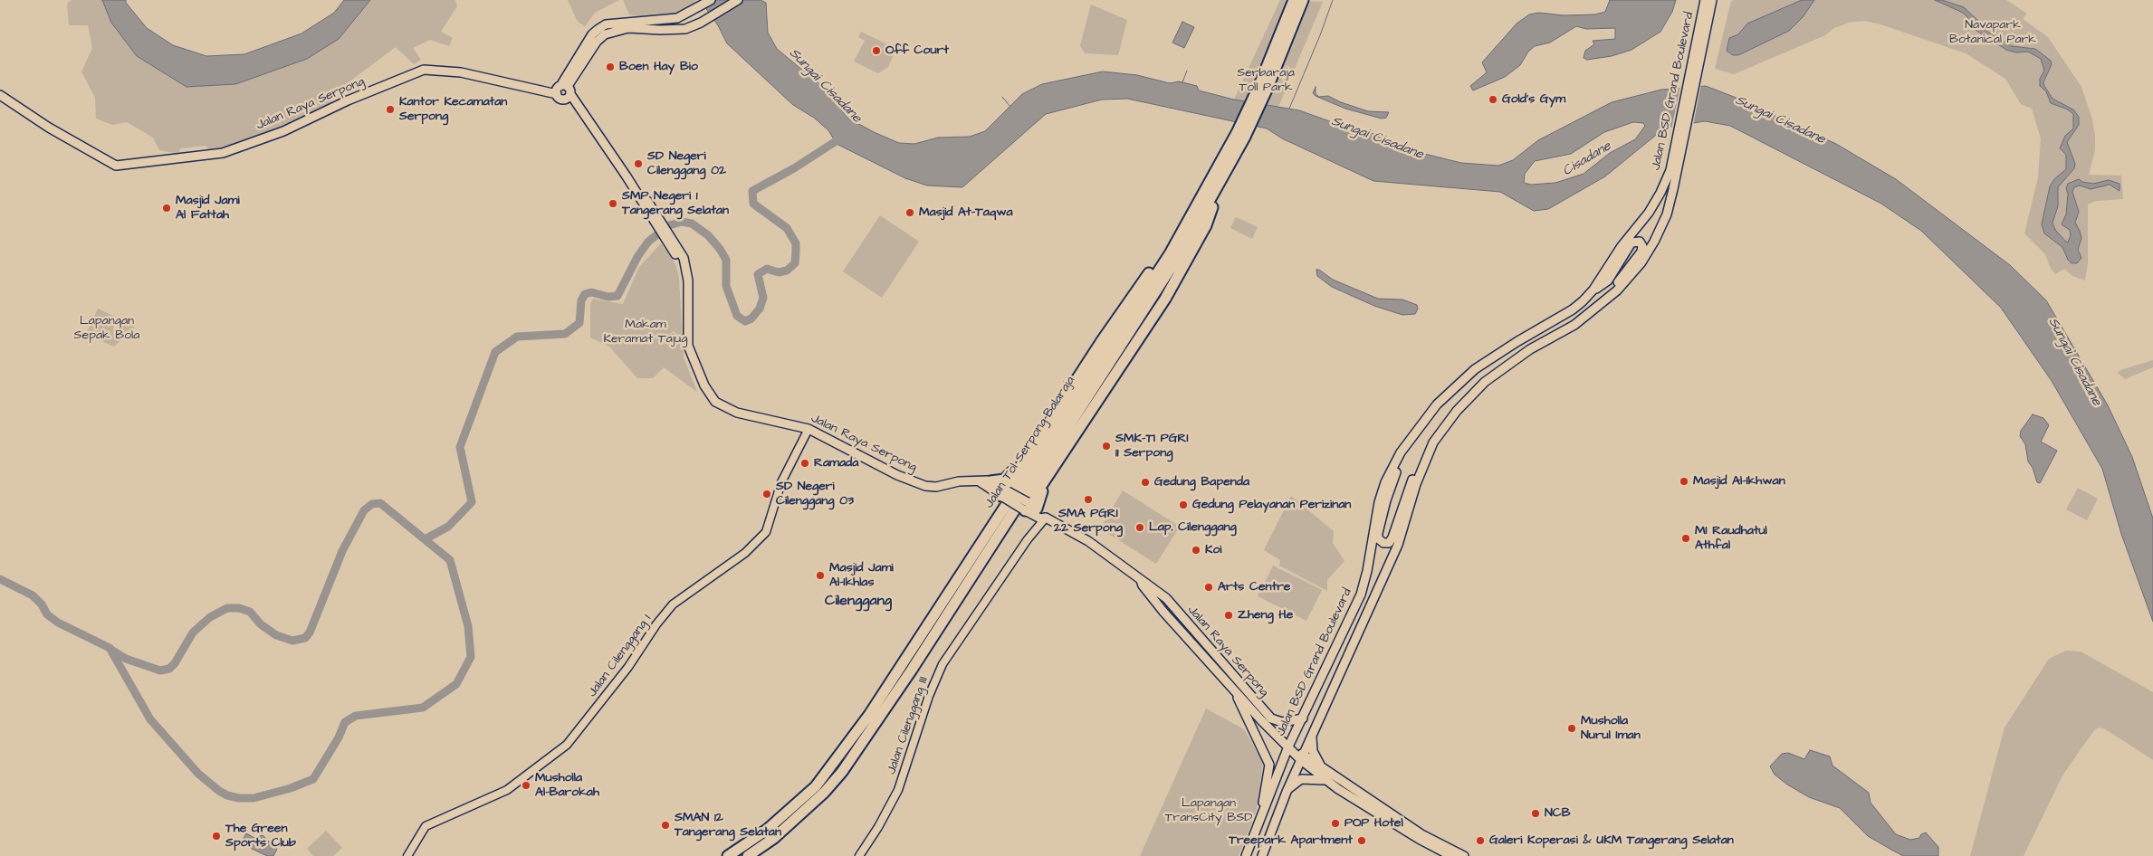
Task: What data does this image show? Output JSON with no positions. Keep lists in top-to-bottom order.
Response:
{
  "streets": {
    "highway": ["Jalan Tol Serpong–Balaraja"],
    "main road": ["Jalan BSD Grand Boulevard", "Jalan Raya Serpong"],
    "street": ["Jalan Cilenggang I", "Jalan Cilenggang III"]
  },
  "crossings": [
    ["Jalan BSD Grand Boulevard", "Jalan Raya Serpong"],
    ["Jalan Raya Serpong", "Jalan Cilenggang I"],
    ["Jalan Raya Serpong", "Jalan Cilenggang III"]
  ],
  "districts": ["Cilenggang"],
  "water": ["Sungai Cisadane", "Cisadane"],
  "parks": [
    "Navapark Botanical Park",
    "Serbaraja Toll Park",
    "Lapangan Sepak Bola",
    "Makam Keramat Tajug",
    "Lapangan TransCity BSD"
  ],
  "places": [
    "Off Court",
    "Boen Hay Bio",
    "Gold's Gym",
    "Kantor Kecamatan Serpong",
    "SD Negeri Cilenggang 02",
    "SMP Negeri 1 Tangerang Selatan",
    "Masjid Jami Al Fattah",
    "Masjid At-Taqwa",
    "SMK-TI PGRI 11 Serpong",
    "Ramada",
    "Masjid Al-Ikhwan",
    "Gedung Bapenda",
    "SD Negeri Cilenggang 03",
    "SMA PGRI 22 Serpong",
    "Gedung Pelayanan Perizinan",
    "Lap. Cilenggang",
    "MI Raudhatul Athfal",
    "Koi",
    "Masjid Jami Al-Ikhlas",
    "Arts Centre",
    "Zheng He",
    "Musholla Nurul Iman",
    "Musholla Al-Barokah",
    "NCB",
    "POP Hotel",
    "SMAN 12 Tangerang Selatan",
    "The Green Sports Club",
    "Treepark Apartment",
    "Galeri Koperasi & UKM Tangerang Selatan"
  ]
}
